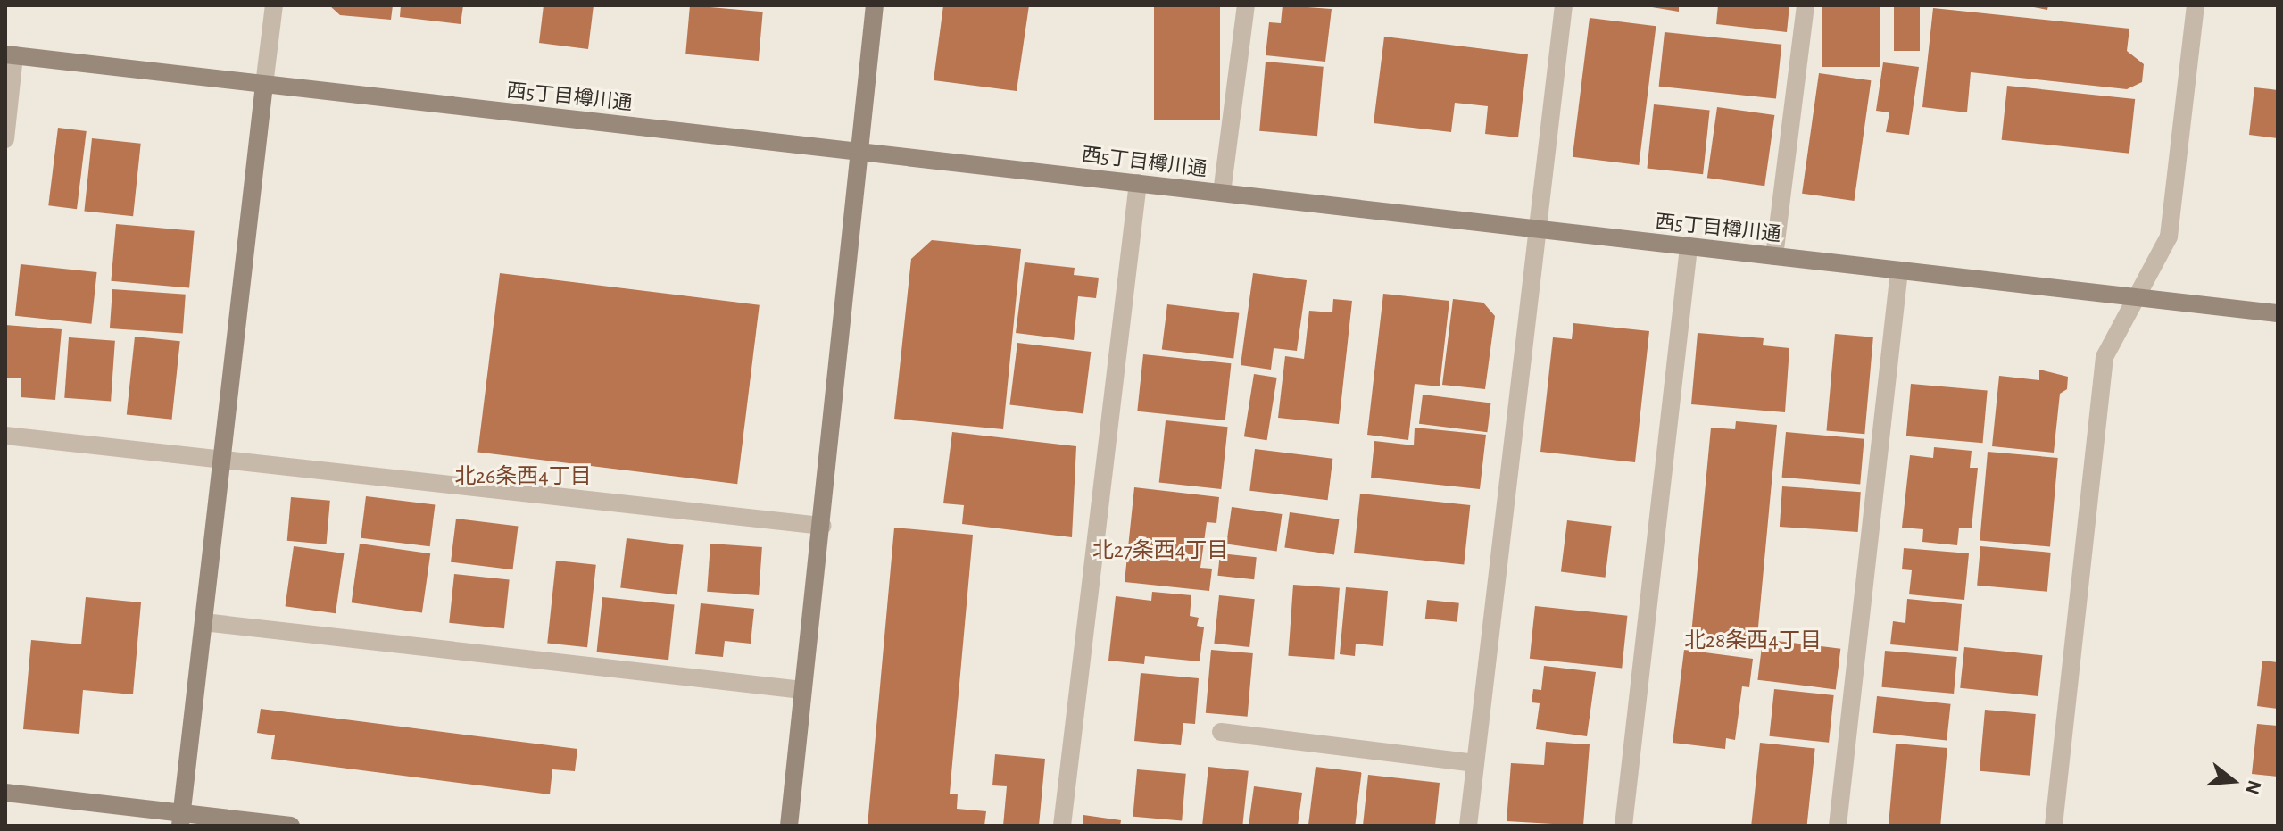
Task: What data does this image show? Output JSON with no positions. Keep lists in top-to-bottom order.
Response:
{
  "streets": {
    "street": ["西5丁目樽川通"]
  },
  "districts": ["北26条西4丁目", "北27条西4丁目", "北28条西4丁目"],
  "north": "right"
}
